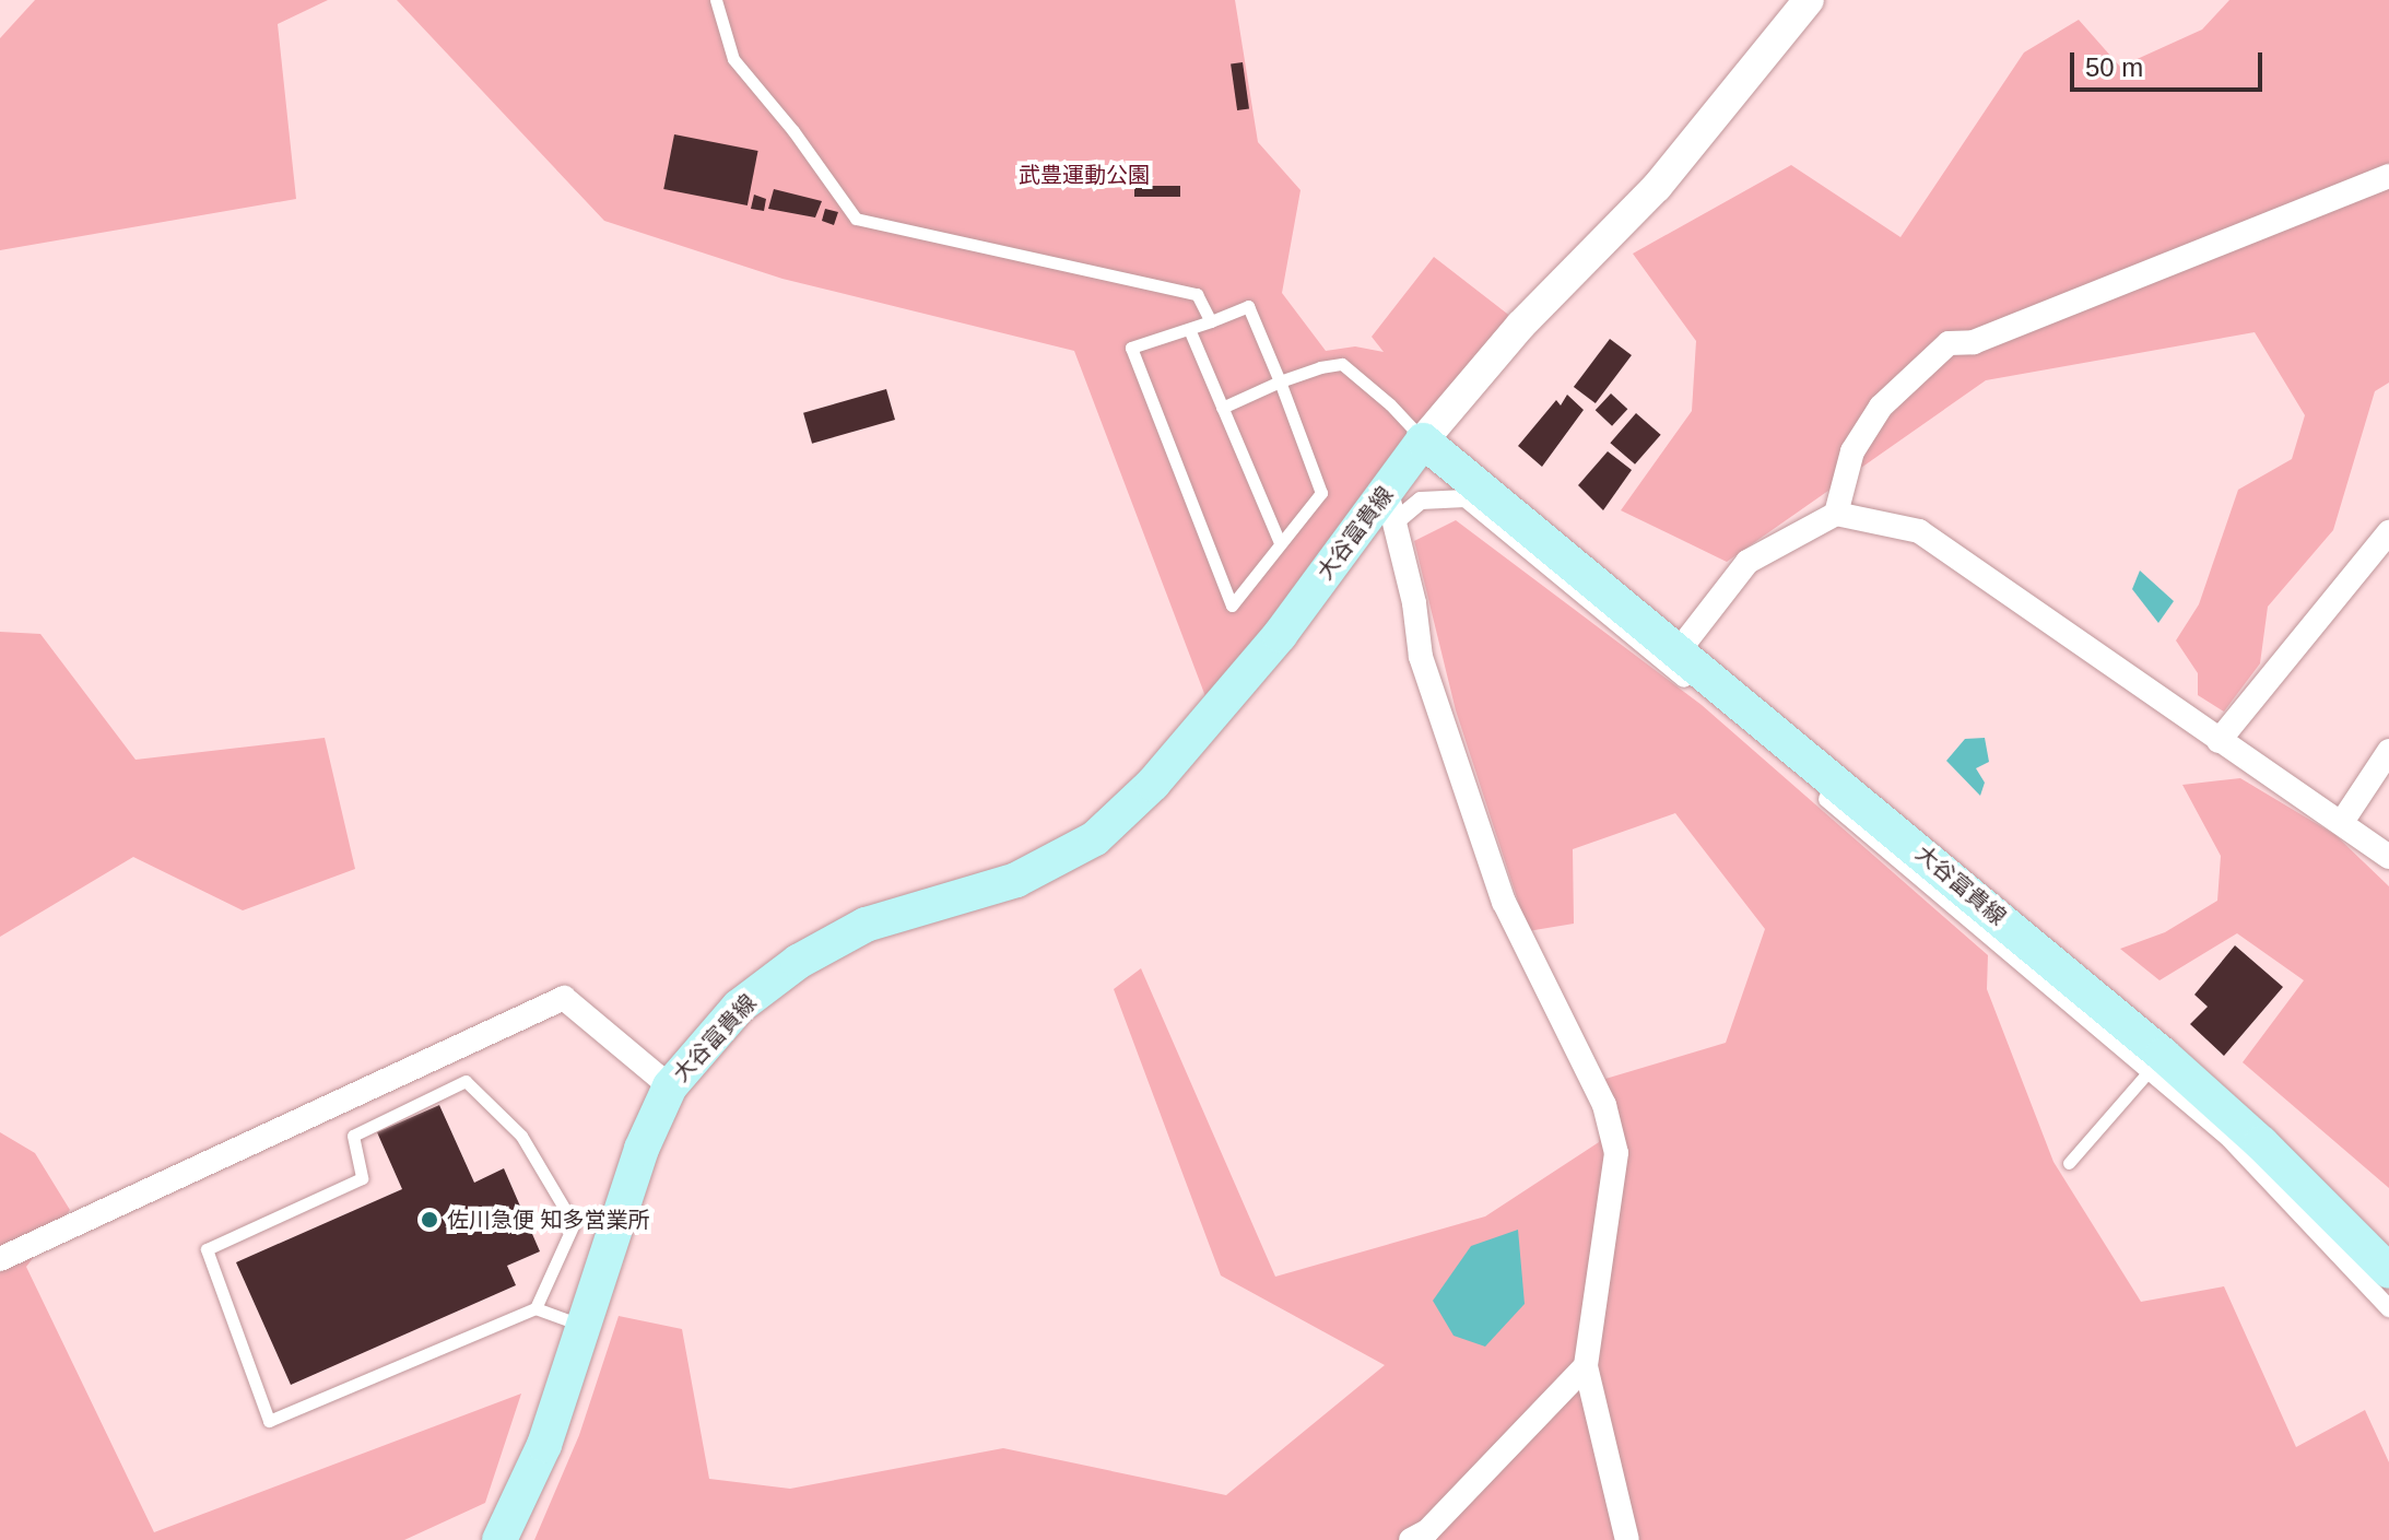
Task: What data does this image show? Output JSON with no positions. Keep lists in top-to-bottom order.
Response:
{
  "streets": {
    "main road": ["大谷富貴線"]
  },
  "parks": ["武豊運動公園"],
  "places": ["佐川急便 知多営業所"],
  "scale_bar": "50 m"
}
